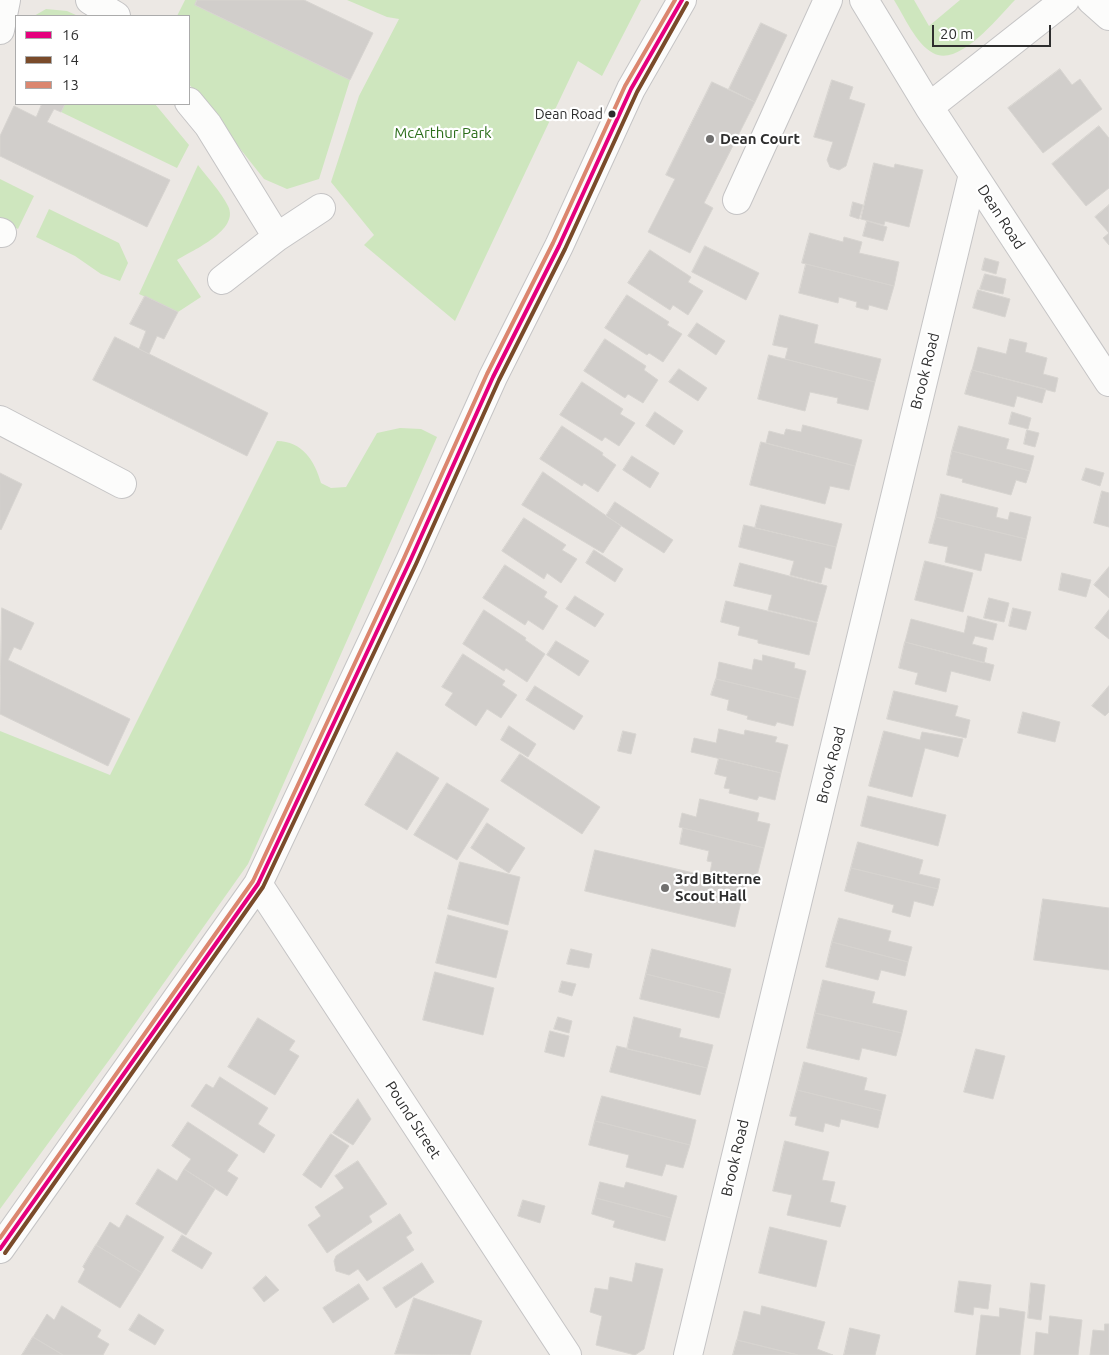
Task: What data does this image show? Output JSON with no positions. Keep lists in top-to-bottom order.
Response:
{
  "streets": {
    "street": ["Dean Road", "Brook Road", "Pound Street"]
  },
  "crossings": [
    ["Dean Road", "Brook Road"]
  ],
  "parks": ["McArthur Park"],
  "places": ["Dean Road", "Dean Court", "3rd Bitterne Scout Hall"],
  "lines": ["transit line 16", "transit line 13", "transit line 14"],
  "legend": ["16", "14", "13"],
  "scale_bar": "20 m"
}
